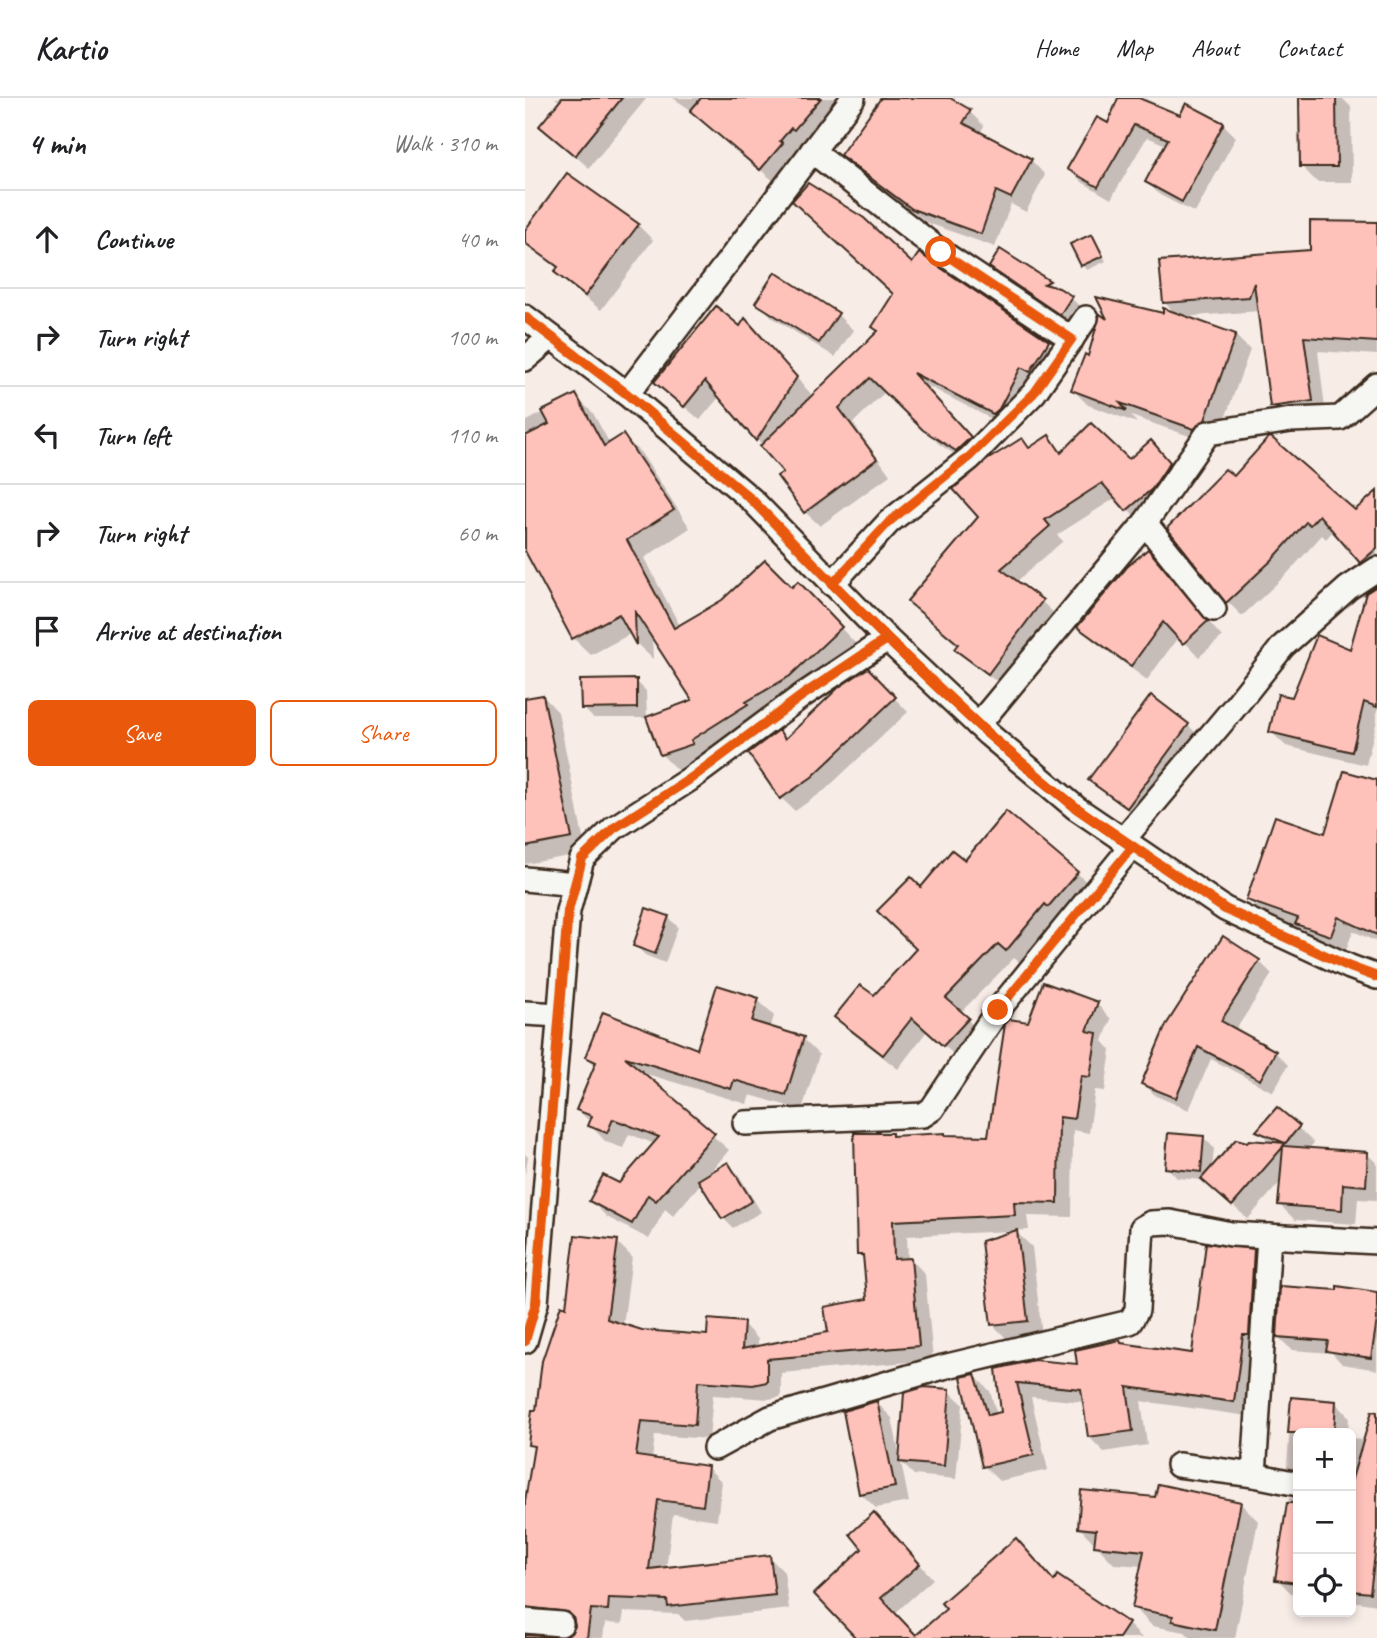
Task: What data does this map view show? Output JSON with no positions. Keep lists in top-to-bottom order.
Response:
{
  "page": {
    "header": "Kartio",
    "nav": [
      "Home",
      "Map",
      "About",
      "Contact"
    ],
    "heading": ["4 min", "Walk · 310 m"],
    "list": [
      ["Continue", "40 m"],
      ["Turn right", "100 m"],
      ["Turn left", "110 m"],
      ["Turn right", "60 m"],
      "Arrive at destination"
    ],
    "buttons": ["Save", "Share"],
    "map_buttons": ["+", "−"]
  }
}
